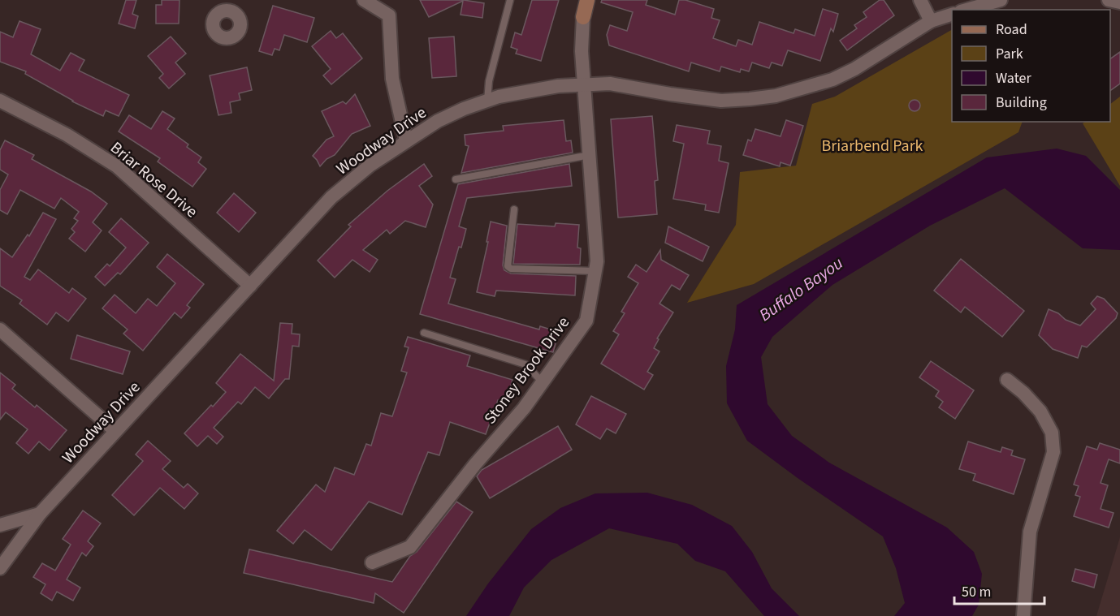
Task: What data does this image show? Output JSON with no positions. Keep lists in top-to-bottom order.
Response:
{
  "streets": {
    "street": ["Woodway Drive", "Briar Rose Drive", "Stoney Brook Drive"]
  },
  "crossings": [
    ["Woodway Drive", "Briar Rose Drive"],
    ["Woodway Drive", "Stoney Brook Drive"]
  ],
  "water": ["Buffalo Bayou"],
  "parks": ["Briarbend Park"],
  "legend": [
    "Road",
    "Park",
    "Water",
    "Building"
  ],
  "scale_bar": "50 m"
}
